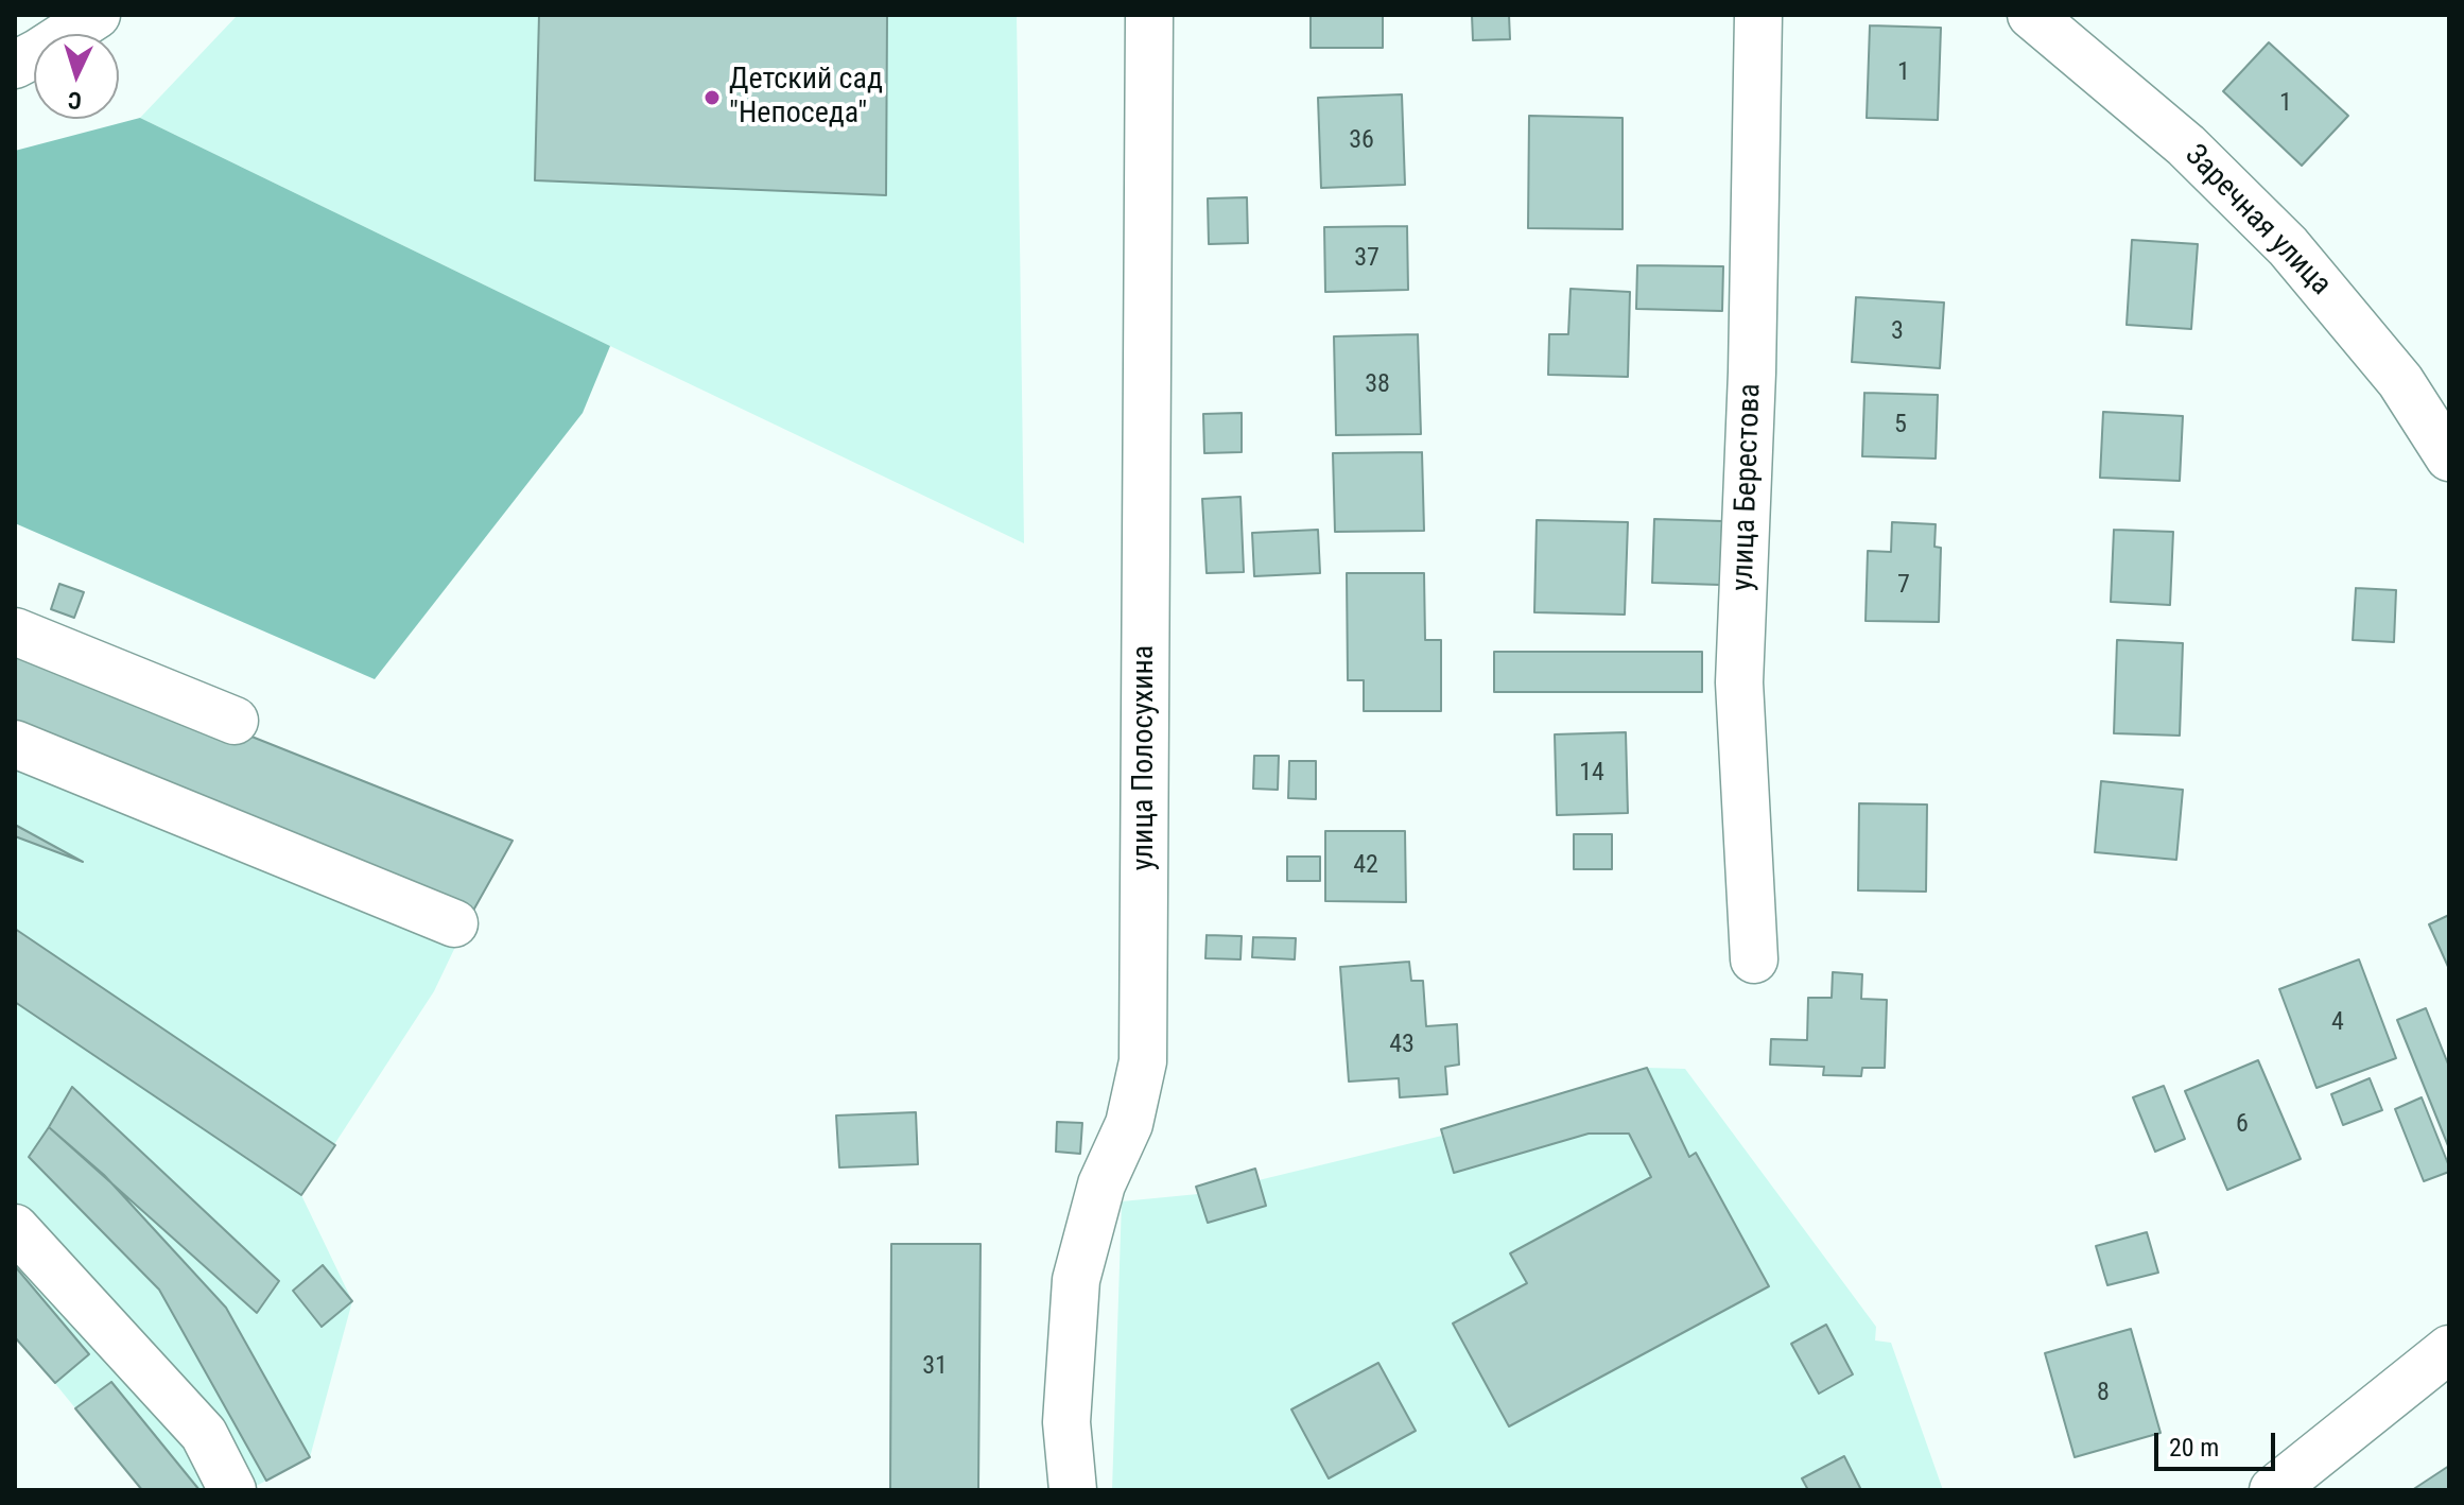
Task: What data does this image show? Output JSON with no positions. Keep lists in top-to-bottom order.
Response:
{
  "streets": {
    "street": ["Заречная улица", "улица Берестова", "улица Полосухина"]
  },
  "places": ["Детский сад \"Непоседа\""],
  "house_numbers": [
    "1",
    "1",
    "36",
    "37",
    "3",
    "38",
    "5",
    "7",
    "14",
    "42",
    "4",
    "43",
    "6",
    "31",
    "8"
  ],
  "scale_bar": "20 m",
  "north": "bottom"
}
